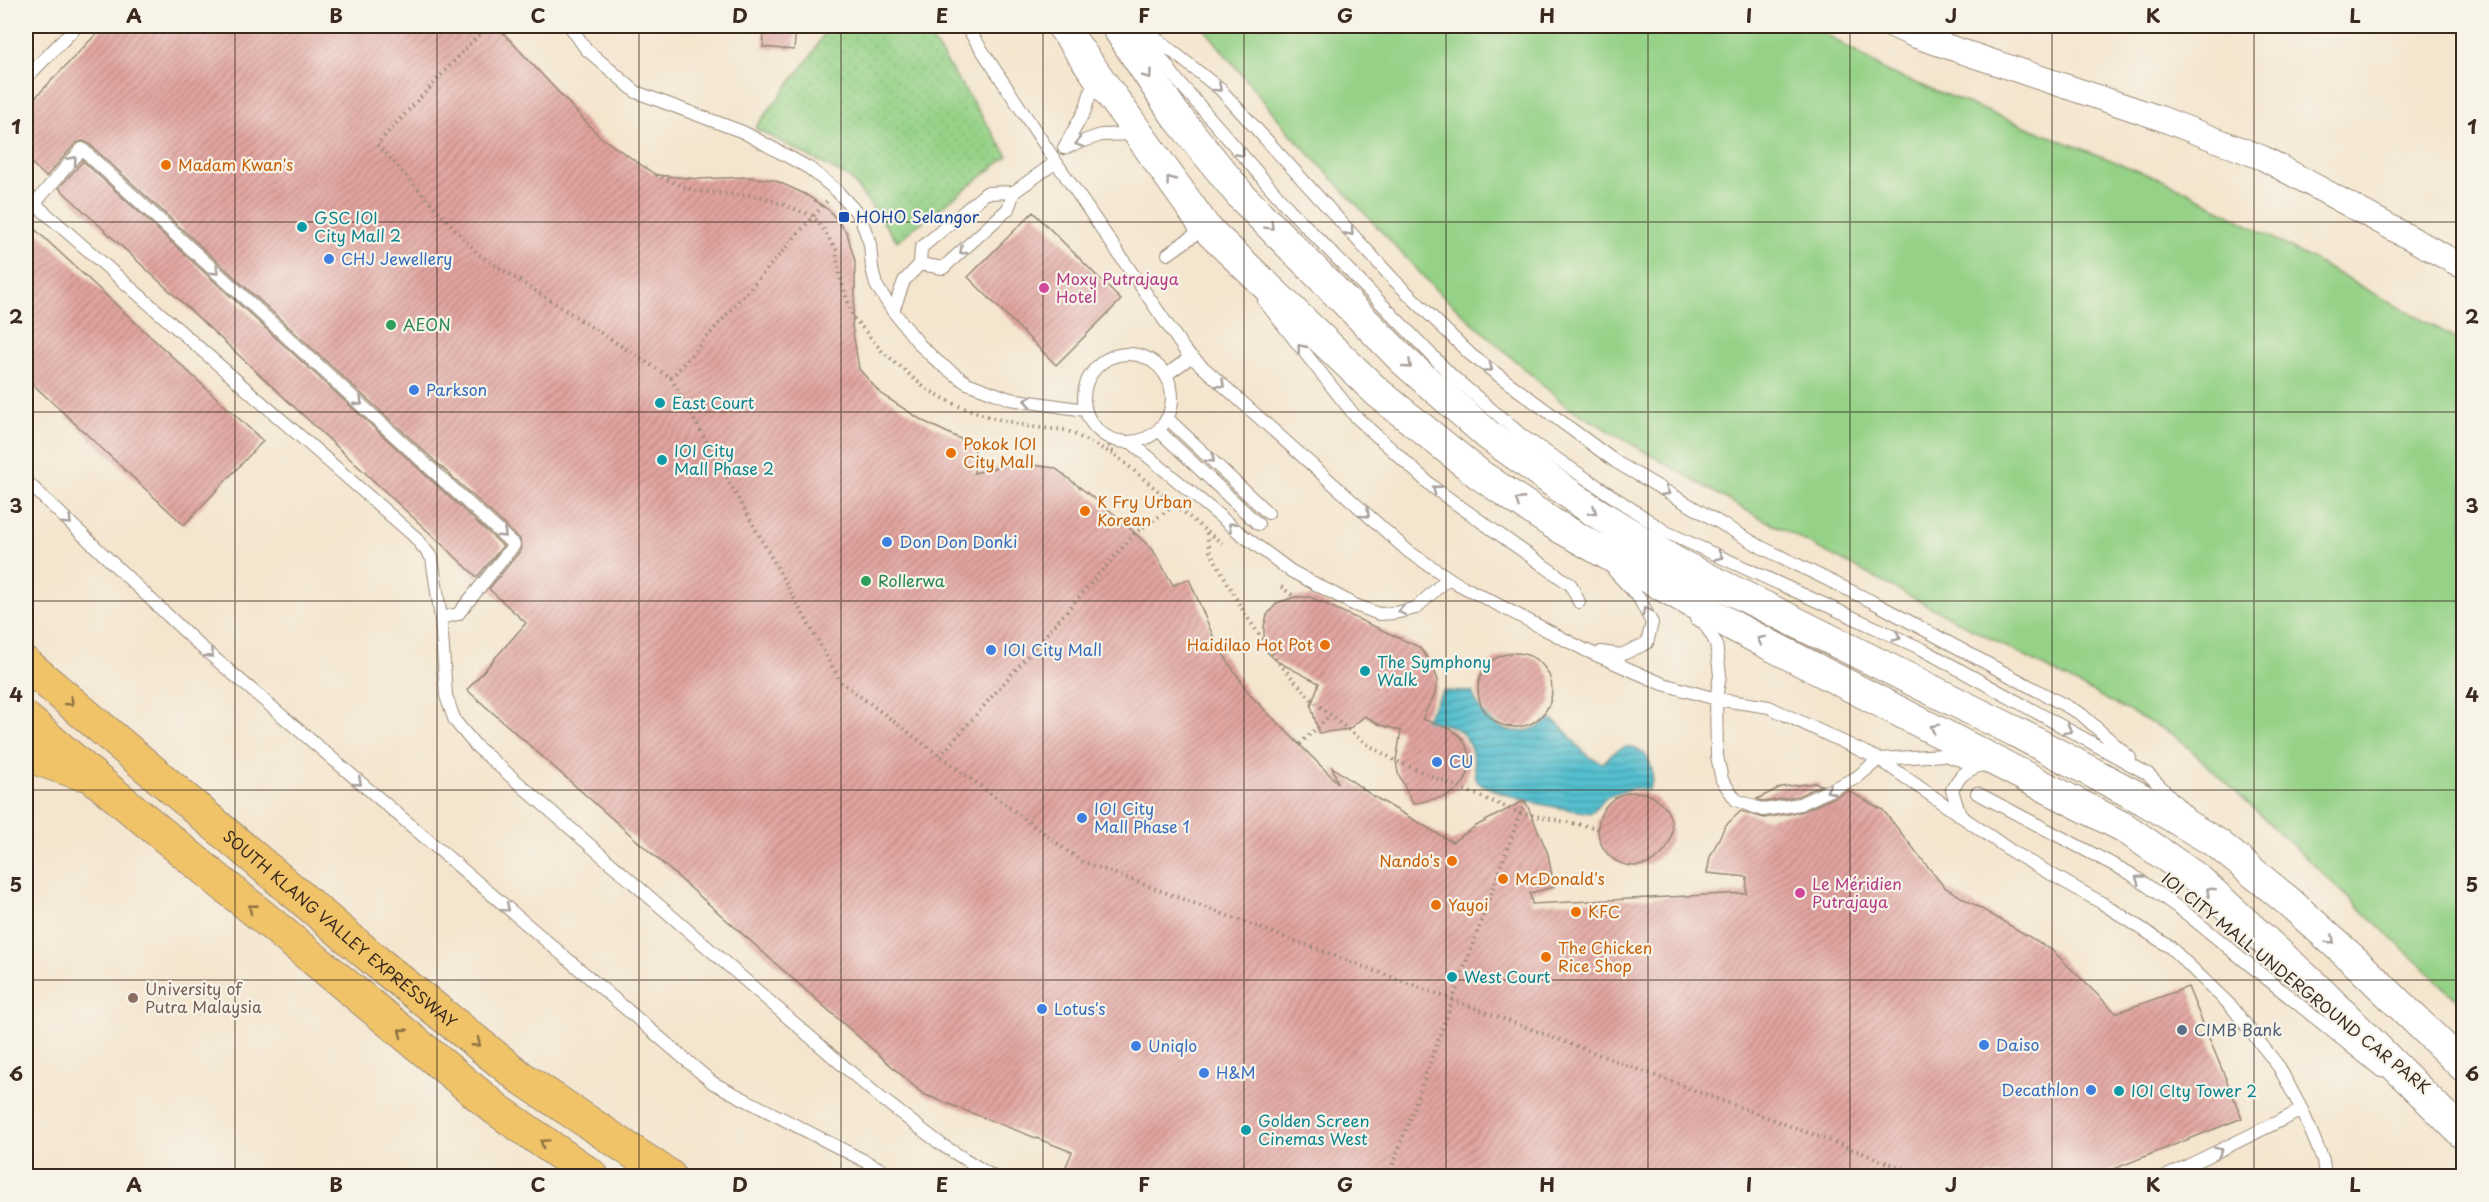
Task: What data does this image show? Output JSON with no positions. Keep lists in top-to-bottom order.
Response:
{
  "streets": {
    "highway": ["SOUTH KLANG VALLEY EXPRESSWAY"],
    "lane": ["IOI CITY MALL UNDERGROUND CAR PARK"]
  },
  "places": {
    "other": [
      "Madam Kwan's",
      "GSC IOI City Mall 2",
      "CHJ Jewellery",
      "Moxy Putrajaya Hotel",
      "AEON",
      "Parkson",
      "East Court",
      "Pokok IOI City Mall",
      "IOI City Mall Phase 2",
      "K Fry Urban Korean",
      "Don Don Donki",
      "Rollerwa",
      "Haidilao Hot Pot",
      "IOI City Mall",
      "The Symphony Walk",
      "CU",
      "IOI City Mall Phase 1",
      "Nando's",
      "McDonald's",
      "Le Méridien Putrajaya",
      "Yayoi",
      "KFC",
      "The Chicken Rice Shop",
      "West Court",
      "University of Putra Malaysia",
      "Lotus's",
      "CIMB Bank",
      "Daiso",
      "Uniqlo",
      "H&M",
      "Decathlon",
      "IOI CIty Tower 2",
      "Golden Screen Cinemas West"
    ],
    "transit": ["HOHO Selangor"]
  },
  "grid": {
    "columns": [
      "A",
      "B",
      "C",
      "D",
      "E",
      "F",
      "G",
      "H",
      "I",
      "J",
      "K",
      "L"
    ],
    "rows": [
      "1",
      "2",
      "3",
      "4",
      "5",
      "6"
    ]
  }
}
